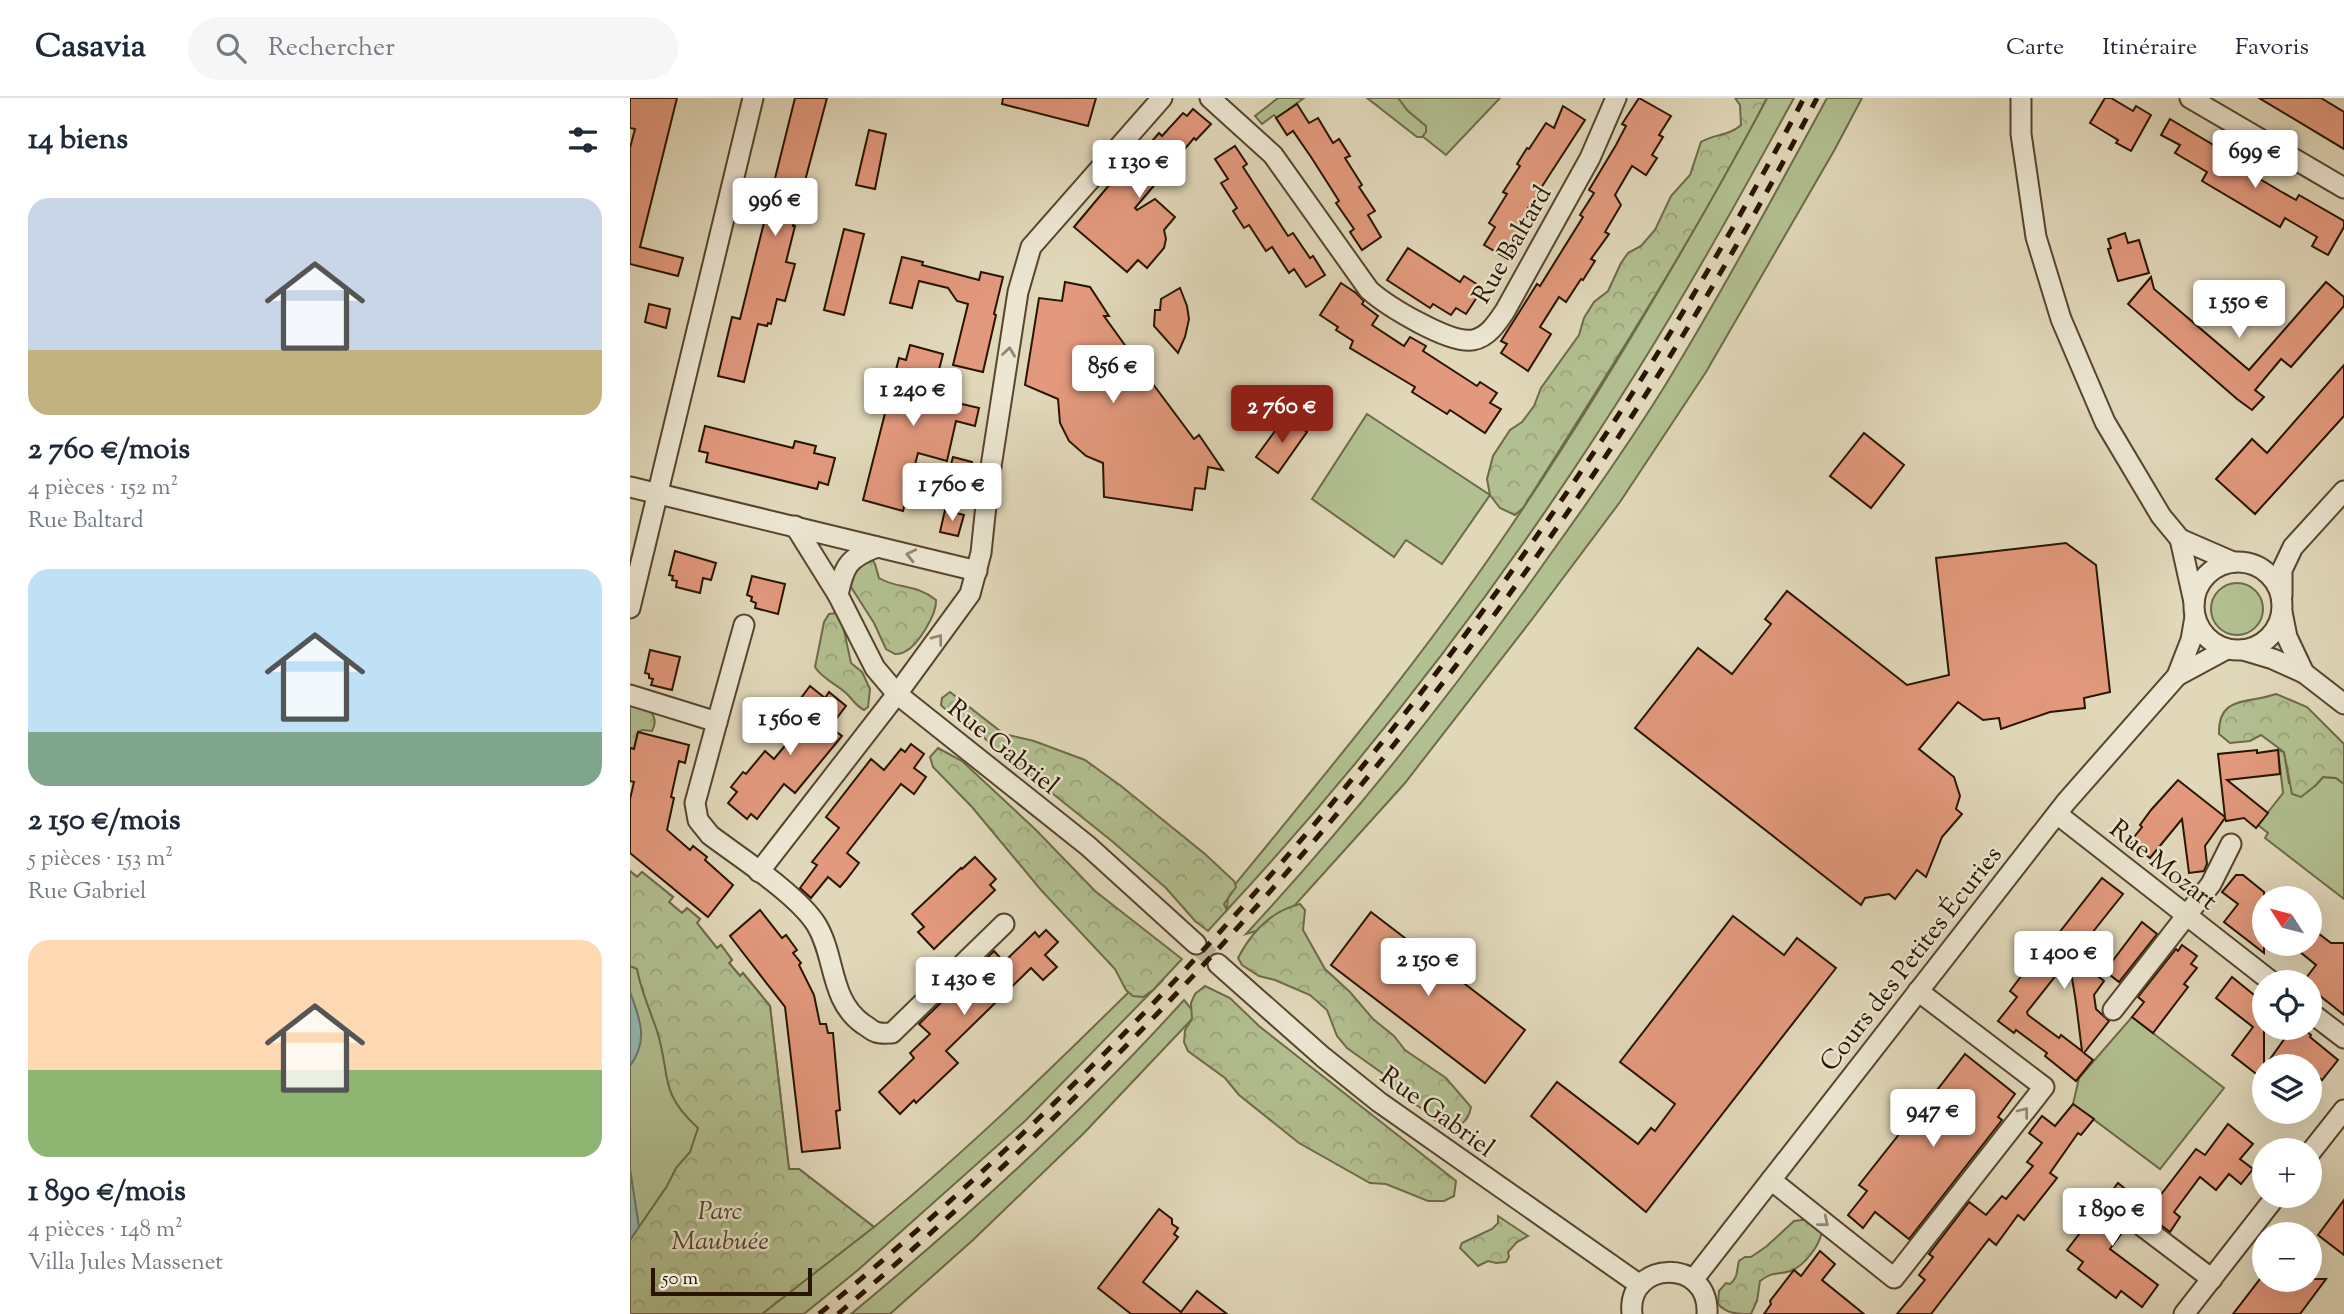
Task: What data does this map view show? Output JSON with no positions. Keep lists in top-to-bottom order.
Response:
{
  "streets": {
    "street": [
      "Rue Baltard",
      "Rue Gabriel",
      "Rue Mozart",
      "Cours des Petites Écuries"
    ]
  },
  "crossings": [
    ["Rue Mozart", "Cours des Petites Écuries"]
  ],
  "parks": ["Parc Maubuée"],
  "scale_bar": "50 m",
  "north": "top left",
  "page": {
    "header": "Casavia",
    "search": "Rechercher",
    "nav": ["Carte", "Itinéraire", "Favoris"],
    "heading": "14 biens",
    "price": [
      "699 €",
      "1 130 €",
      "996 €",
      "1 550 €",
      "856 €",
      "1 240 €",
      "2 760 €",
      "1 760 €",
      "1 560 €",
      "1 400 €",
      "2 150 €",
      "1 430 €",
      "947 €",
      "1 890 €"
    ],
    "list": [
      {
        "name": "2 760 €/mois",
        "note": "4 pièces · 152 m² · Rue Baltard"
      },
      {
        "name": "2 150 €/mois",
        "note": "5 pièces · 153 m² · Rue Gabriel"
      },
      {
        "name": "1 890 €/mois",
        "note": "4 pièces · 148 m² · Villa Jules Massenet"
      }
    ],
    "map_buttons": ["+", "−"],
    "scale": "50 m"
  }
}
